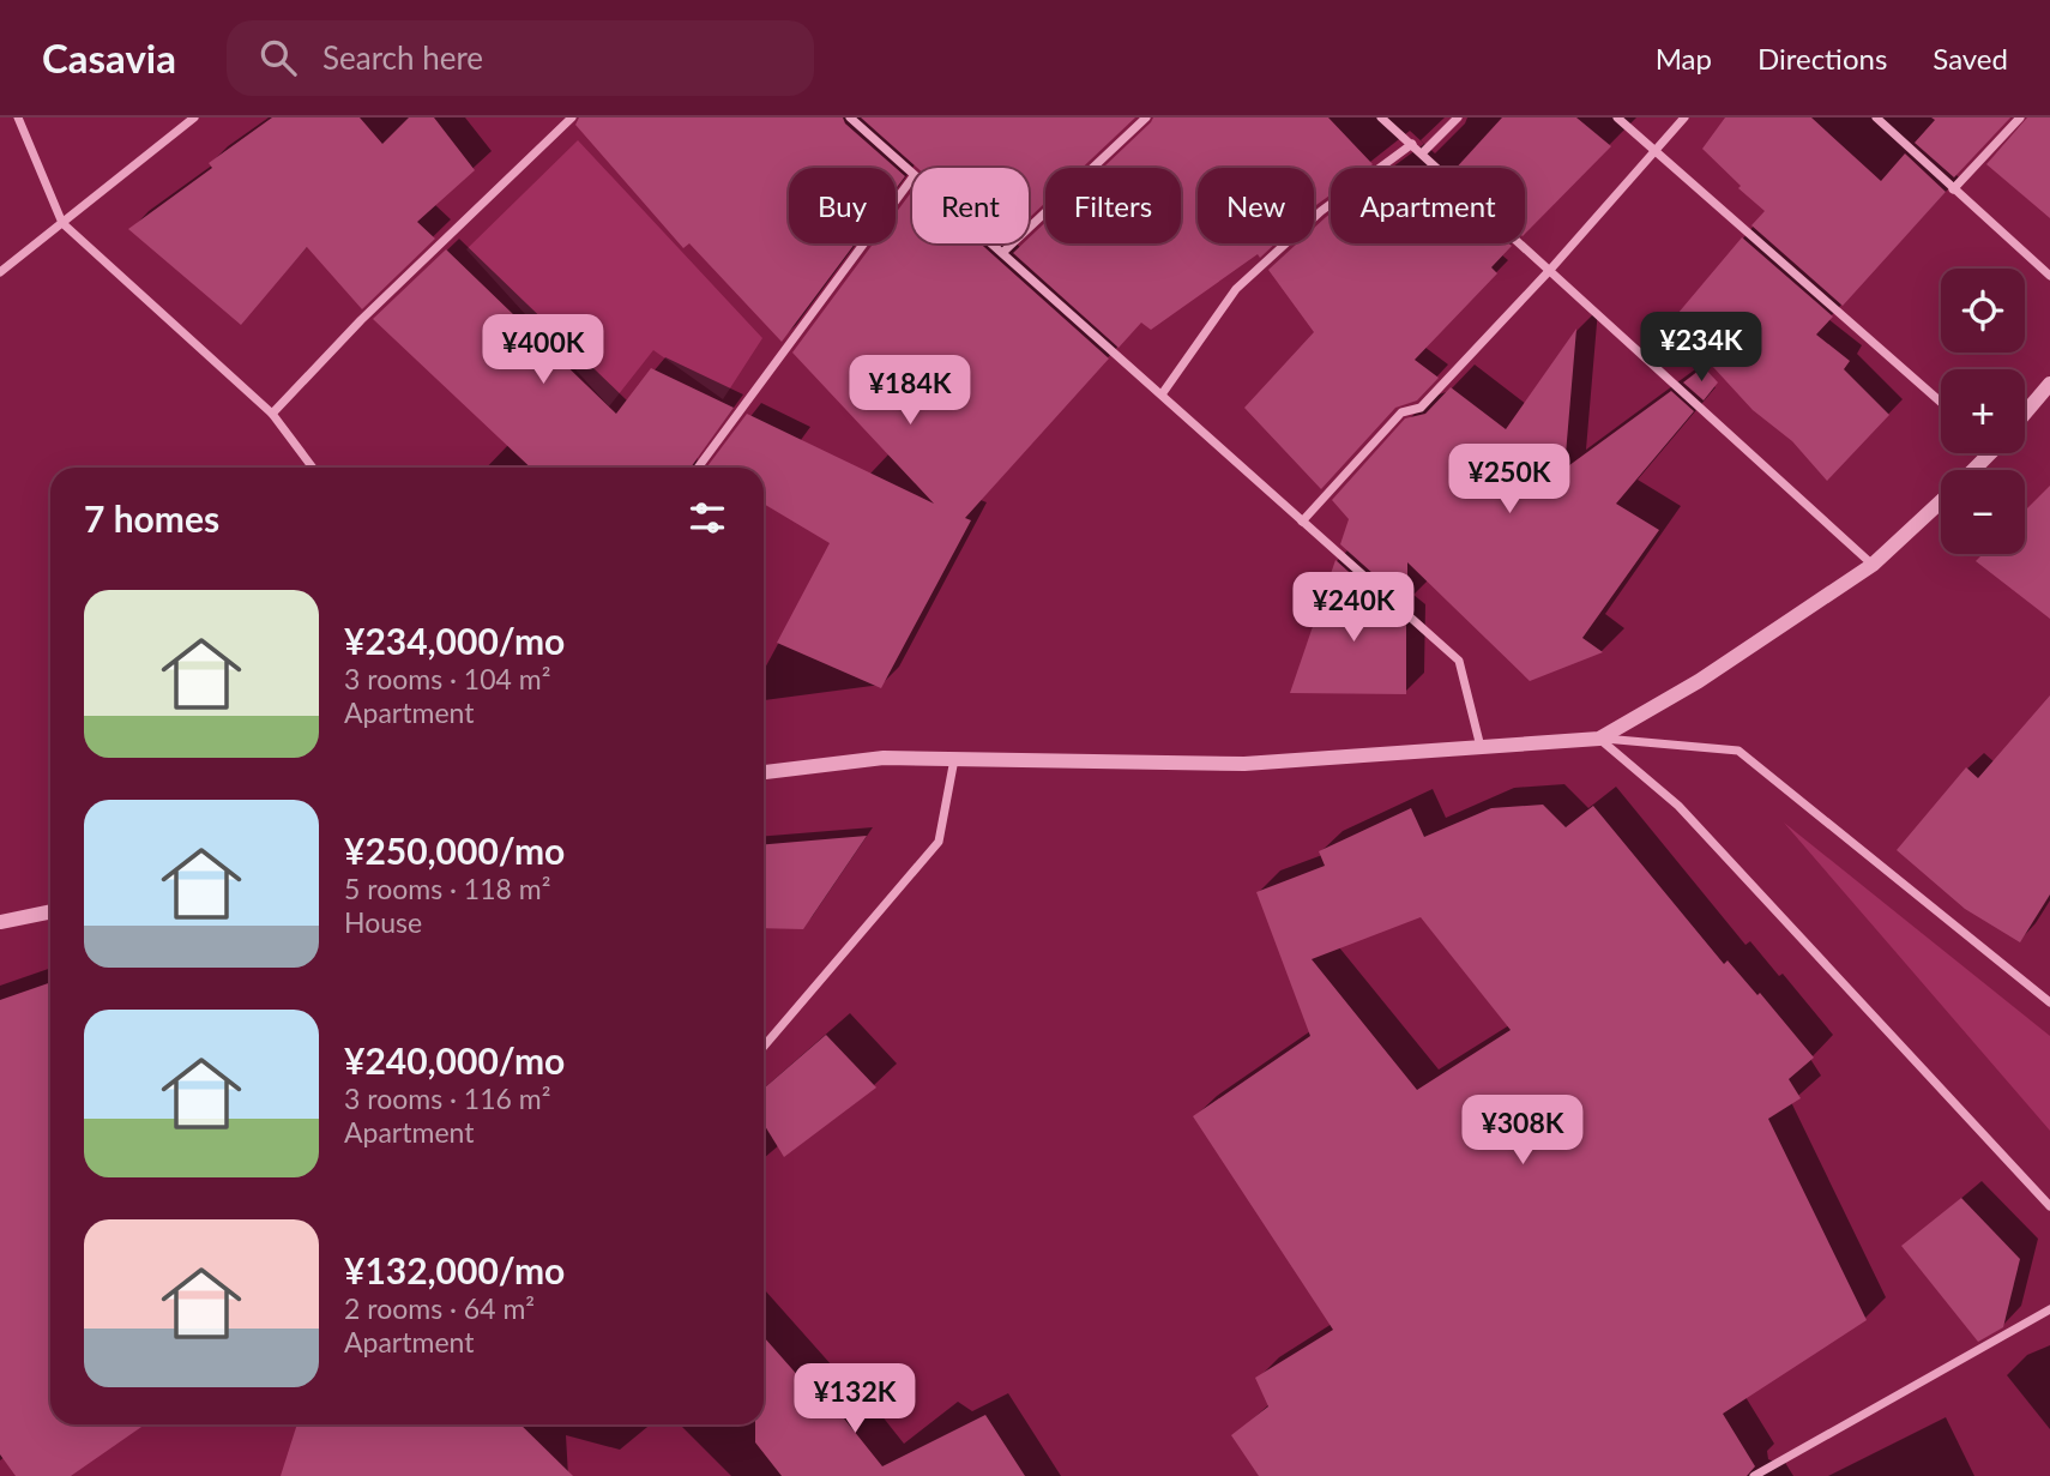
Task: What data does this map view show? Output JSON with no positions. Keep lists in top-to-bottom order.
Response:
{
  "page": {
    "header": "Casavia",
    "search": "Search here",
    "nav": ["Map", "Directions", "Saved"],
    "chip": [
      "Buy",
      "Rent",
      "Filters",
      "New",
      "Apartment"
    ],
    "map_buttons": ["+", "−"],
    "price": [
      "¥234K",
      "¥400K",
      "¥184K",
      "¥250K",
      "¥240K",
      "¥308K",
      "¥132K"
    ],
    "heading": "7 homes",
    "list": [
      {
        "name": "¥234,000/mo",
        "note": "3 rooms · 104 m² · Apartment"
      },
      {
        "name": "¥250,000/mo",
        "note": "5 rooms · 118 m² · House"
      },
      {
        "name": "¥240,000/mo",
        "note": "3 rooms · 116 m² · Apartment"
      },
      {
        "name": "¥132,000/mo",
        "note": "2 rooms · 64 m² · Apartment"
      }
    ]
  }
}
